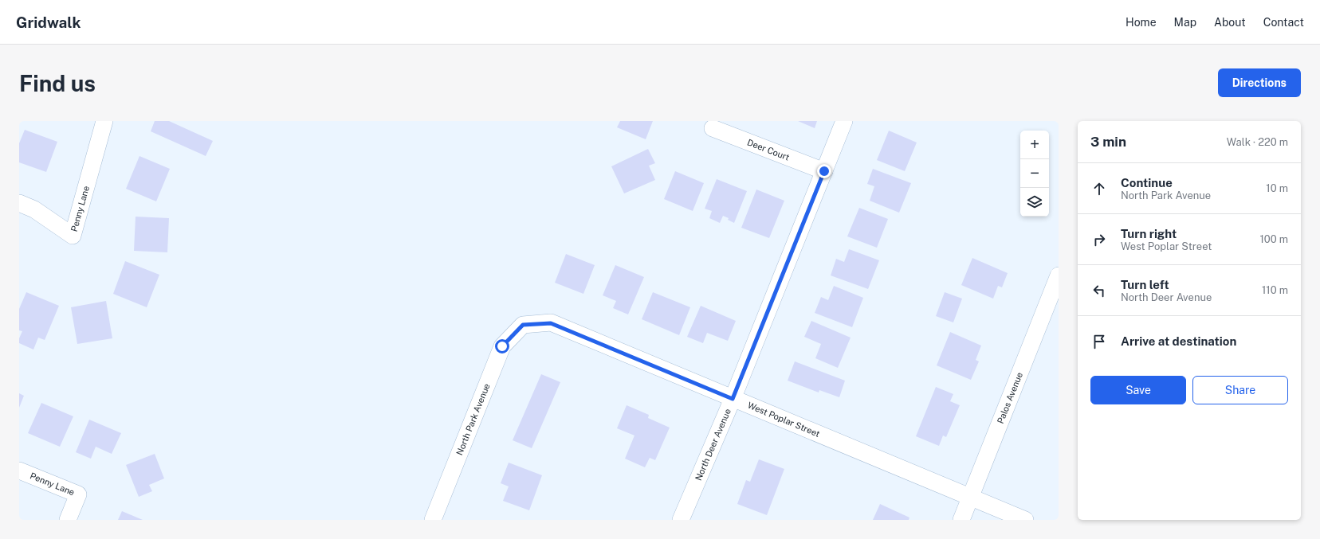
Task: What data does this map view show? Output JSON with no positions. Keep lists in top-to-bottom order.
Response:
{
  "streets": {
    "street": [
      "Deer Court",
      "Penny Lane",
      "Palos Avenue",
      "North Park Avenue",
      "West Poplar Street",
      "North Deer Avenue"
    ]
  },
  "crossings": [
    ["Deer Court", "North Deer Avenue"],
    ["Palos Avenue", "West Poplar Street"],
    ["North Park Avenue", "West Poplar Street"],
    ["West Poplar Street", "North Deer Avenue"]
  ],
  "page": {
    "header": "Gridwalk",
    "nav": [
      "Home",
      "Map",
      "About",
      "Contact"
    ],
    "buttons": [
      "Directions",
      ["Save", "Share"]
    ],
    "title": "Find us",
    "heading": ["3 min", "Walk · 220 m"],
    "map_buttons": ["+", "−"],
    "list": [
      ["Continue", "North Park Avenue", "10 m"],
      ["Turn right", "West Poplar Street", "100 m"],
      ["Turn left", "North Deer Avenue", "110 m"],
      "Arrive at destination"
    ]
  }
}
